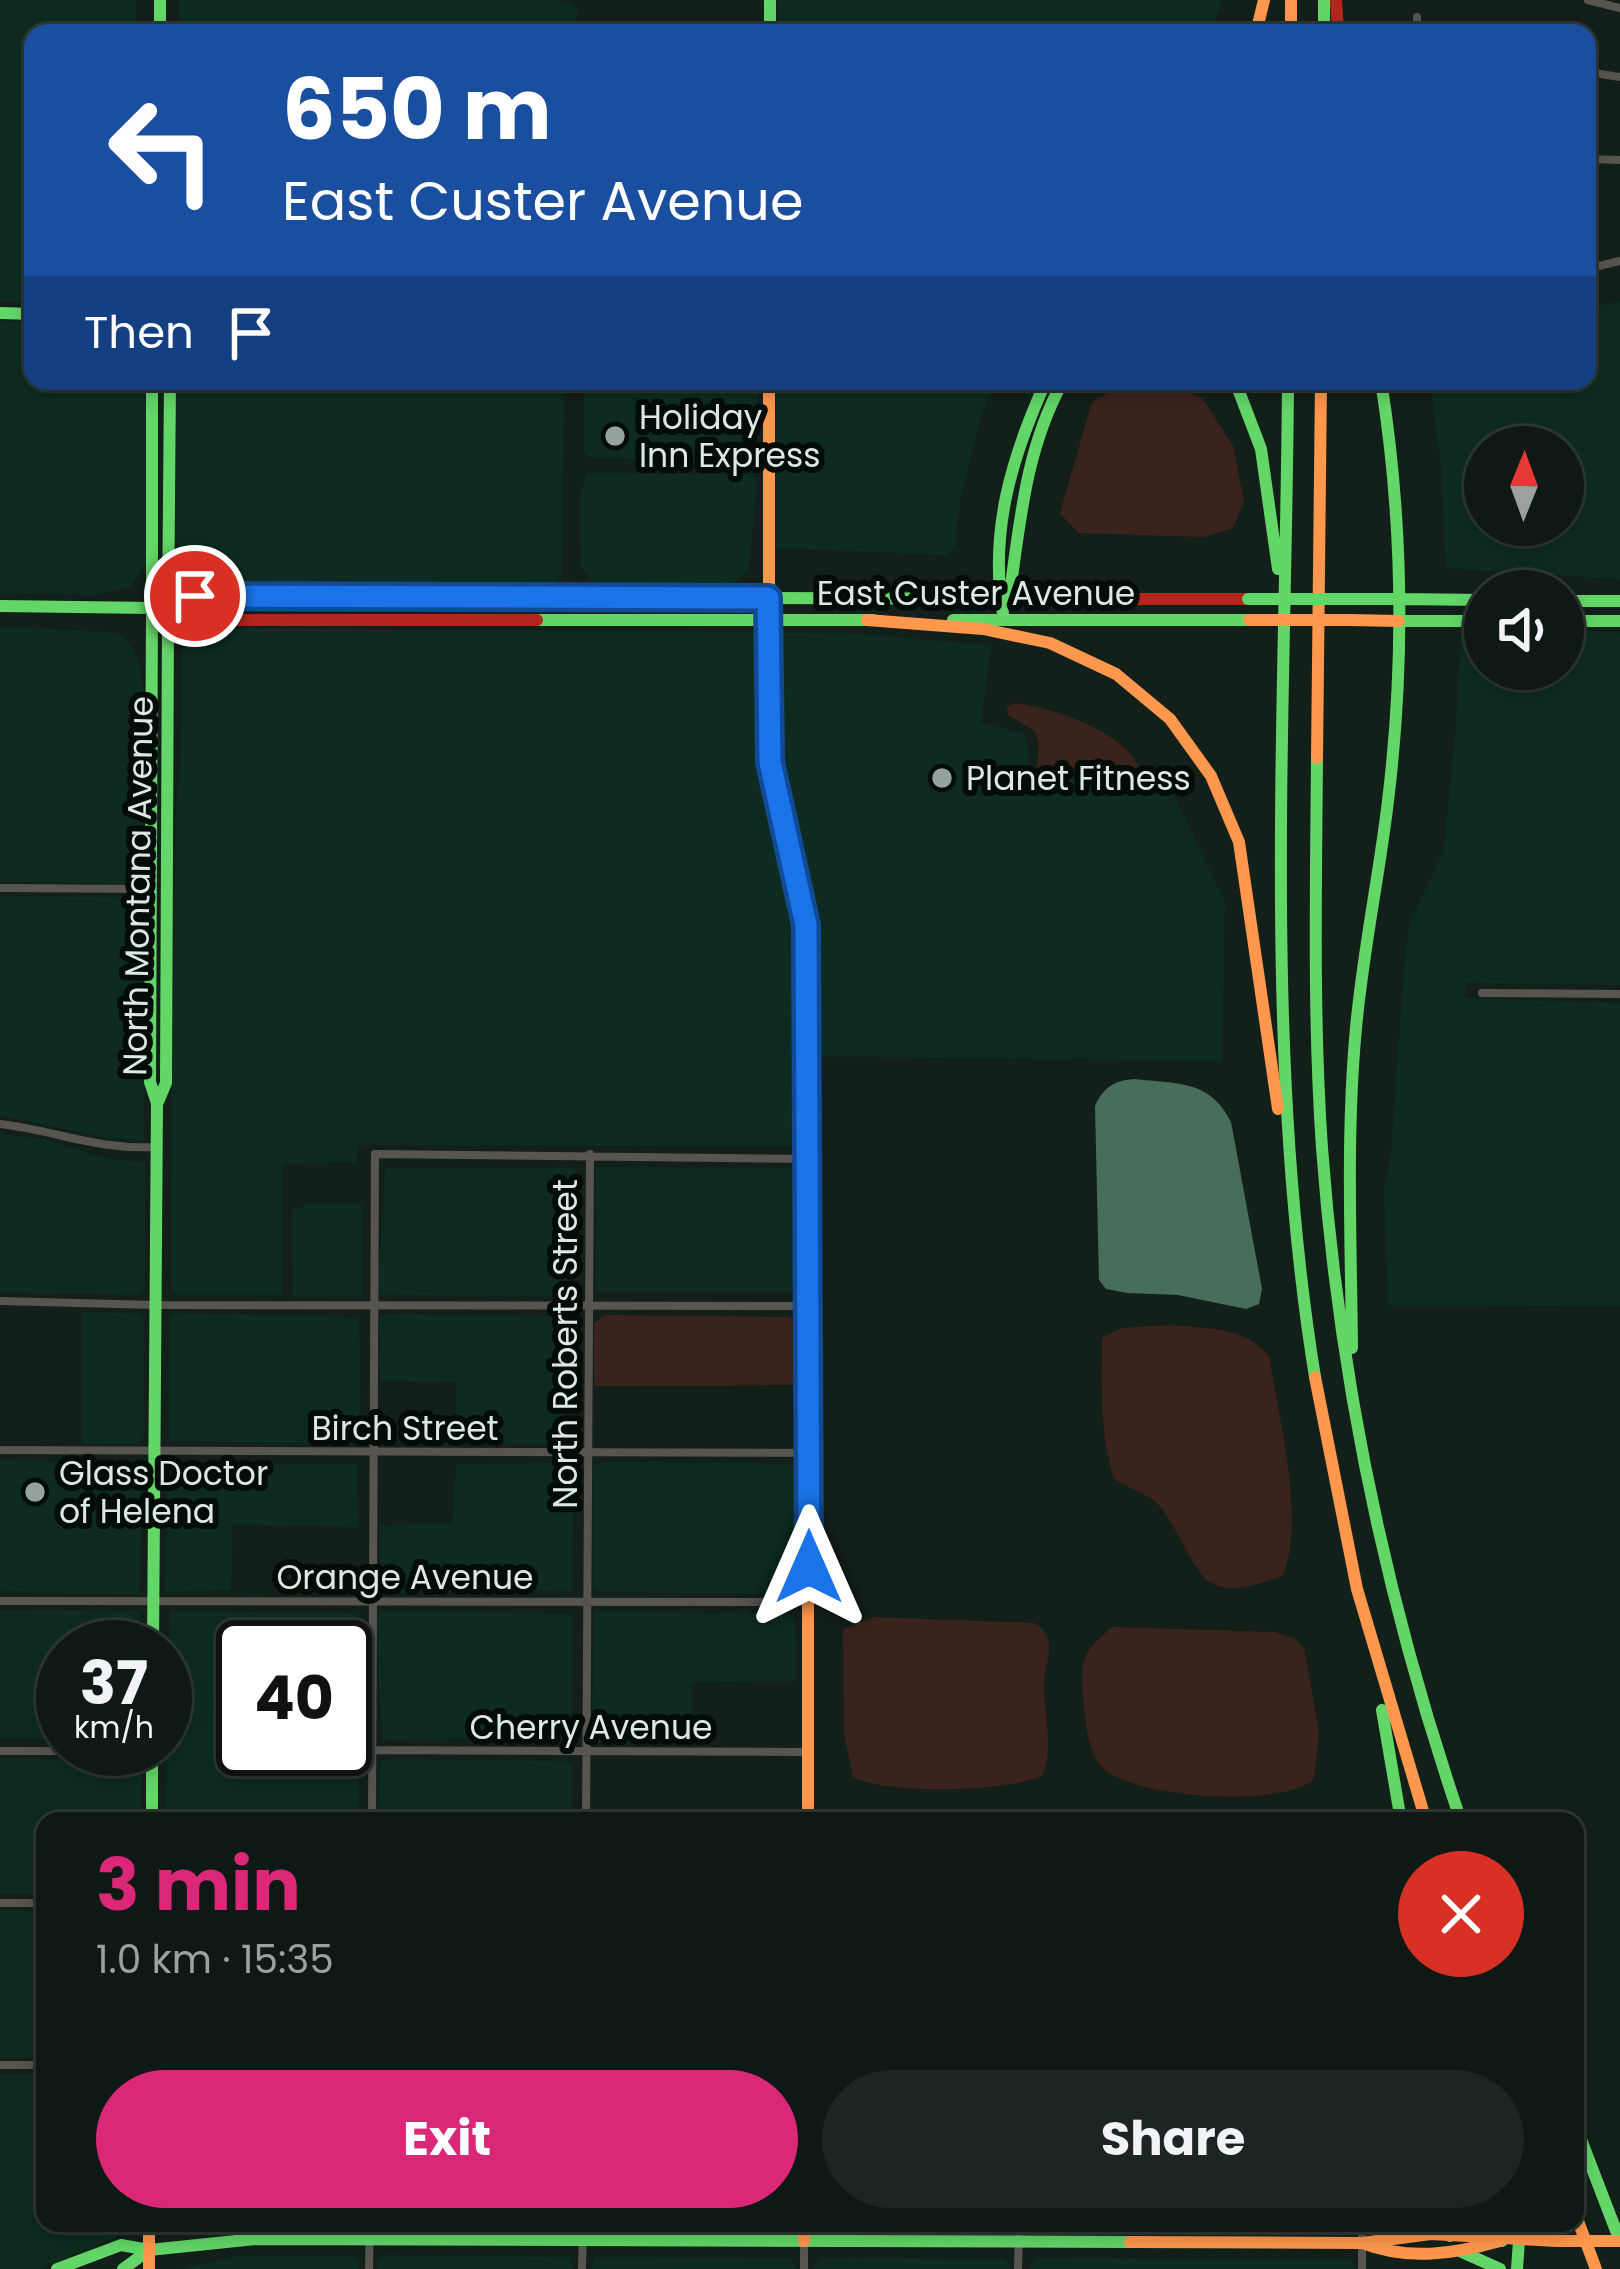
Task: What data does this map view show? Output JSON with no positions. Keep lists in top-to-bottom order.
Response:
{
  "streets": {
    "main road": ["East Custer Avenue", "North Montana Avenue"],
    "street": [
      "North Roberts Street",
      "Birch Street",
      "Orange Avenue",
      "Cherry Avenue"
    ]
  },
  "crossings": [
    ["East Custer Avenue", "North Montana Avenue"],
    ["North Montana Avenue", "Birch Street"],
    ["North Montana Avenue", "Orange Avenue"],
    ["North Roberts Street", "Birch Street"],
    ["North Roberts Street", "Orange Avenue"],
    ["North Roberts Street", "Cherry Avenue"]
  ],
  "places": ["Holiday Inn Express", "Planet Fitness", "Glass Doctor of Helena"],
  "north": "top",
  "page": {
    "turn": ["650 m", "East Custer Avenue"],
    "then": "Then",
    "speed": "37 km/h",
    "limit": "40",
    "heading": ["3 min", "1.0 km · 15:35"],
    "buttons": ["Exit", "Share"]
  }
}
